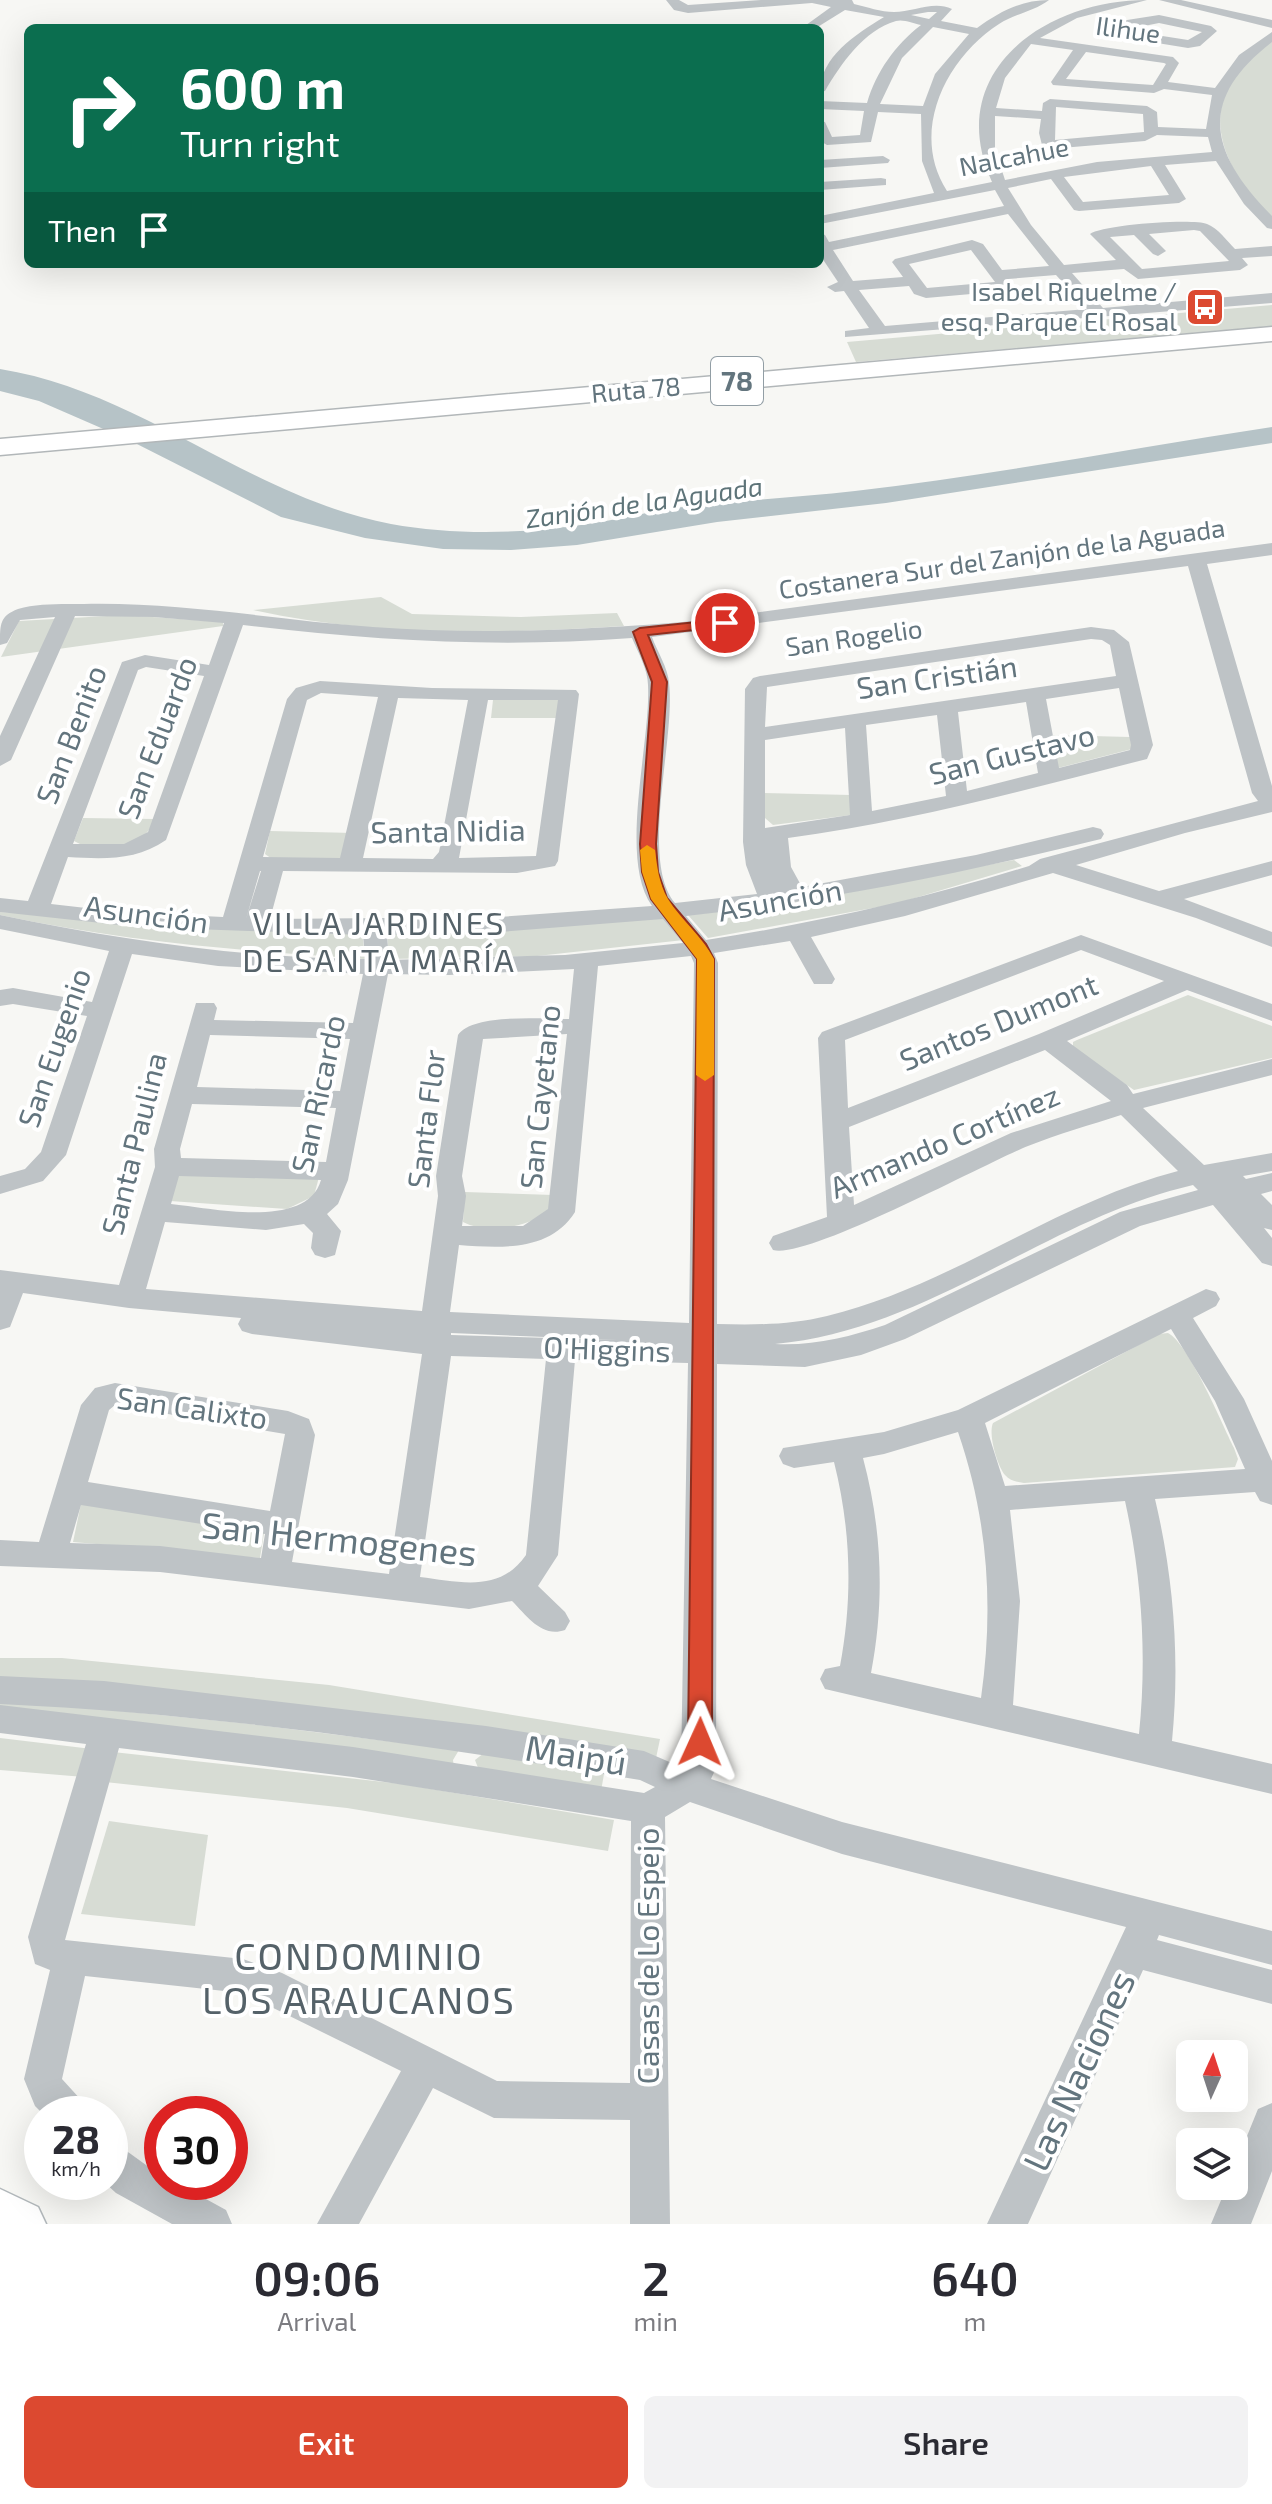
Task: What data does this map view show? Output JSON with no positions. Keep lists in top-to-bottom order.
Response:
{
  "streets": {
    "highway": ["78", "Ruta 78"],
    "street": [
      "Ilihue",
      "Nalcahue",
      "Costanera Sur del Zanjón de la Aguada",
      "San Rogelio",
      "San Cristián",
      "San Benito",
      "San Eduardo",
      "San Gustavo",
      "Santa Nidia",
      "Asunción",
      "Santos Dumont",
      "San Eugenio",
      "San Ricardo",
      "San Cayetano",
      "Santa Flor",
      "Armando Cortínez",
      "Santa Paulina",
      "O'Higgins",
      "San Calixto",
      "San Hermogenes",
      "Maipú",
      "Casas de Lo Espejo",
      "Las Naciones"
    ]
  },
  "crossings": [
    ["Costanera Sur del Zanjón de la Aguada", "San Eduardo"],
    ["San Rogelio", "San Cristián"],
    ["San Rogelio", "San Gustavo"],
    ["San Rogelio", "Asunción"],
    ["San Cristián", "San Gustavo"],
    ["San Benito", "San Eduardo"],
    ["San Benito", "Asunción"],
    ["Asunción", "San Eugenio"],
    ["Asunción", "San Ricardo"],
    ["Asunción", "San Cayetano"],
    ["San Ricardo", "Santa Paulina"],
    ["San Cayetano", "Santa Flor"],
    ["Santa Flor", "O'Higgins"],
    ["Santa Flor", "San Hermogenes"],
    ["Santa Paulina", "O'Higgins"],
    ["O'Higgins", "San Hermogenes"],
    ["San Calixto", "San Hermogenes"],
    ["Maipú", "Casas de Lo Espejo"],
    ["Maipú", "Las Naciones"]
  ],
  "districts": ["VILLA JARDINES DE SANTA MARÍA", "CONDOMINIO LOS ARAUCANOS"],
  "water": ["Zanjón de la Aguada"],
  "places": {
    "bus stop": ["Isabel Riquelme / esq. Parque El Rosal"]
  },
  "north": "top",
  "page": {
    "turn": ["600 m", "Turn right"],
    "then": "Then",
    "speed": "28 km/h",
    "limit": "30",
    "eta": [
      "09:06",
      "Arrival",
      "2",
      "min",
      "640",
      "m"
    ],
    "buttons": ["Exit", "Share"]
  }
}
